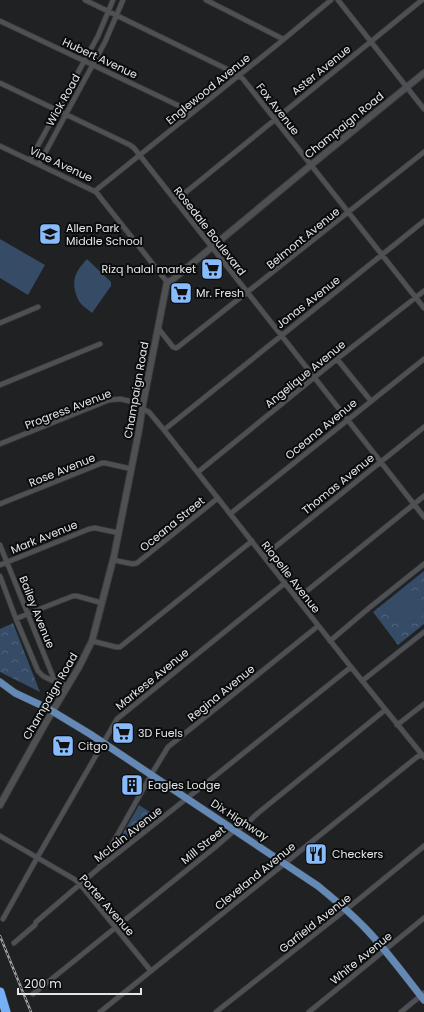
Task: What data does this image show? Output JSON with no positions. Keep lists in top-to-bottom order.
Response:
{
  "streets": {
    "main road": ["Dix Highway"],
    "street": [
      "Hubert Avenue",
      "Aster Avenue",
      "Englewood Avenue",
      "Wick Road",
      "Fox Avenue",
      "Champaign Road",
      "Vine Avenue",
      "Rosedale Boulevard",
      "Belmont Avenue",
      "Jonas Avenue",
      "Angelique Avenue",
      "Progress Avenue",
      "Oceana Avenue",
      "Rose Avenue",
      "Thomas Avenue",
      "Oceana Street",
      "Mark Avenue",
      "Riopelle Avenue",
      "Bailey Avenue",
      "Markese Avenue",
      "Regina Avenue",
      "McLain Avenue",
      "Mill Street",
      "Cleveland Avenue",
      "Porter Avenue",
      "Garfield Avenue",
      "White Avenue"
    ]
  },
  "crossings": [
    ["Hubert Avenue", "Englewood Avenue"],
    ["Hubert Avenue", "Wick Road"],
    ["Aster Avenue", "Fox Avenue"],
    ["Aster Avenue", "Rosedale Boulevard"],
    ["Englewood Avenue", "Fox Avenue"],
    ["Englewood Avenue", "Vine Avenue"],
    ["Englewood Avenue", "Rosedale Boulevard"],
    ["Wick Road", "Fox Avenue"],
    ["Wick Road", "Vine Avenue"],
    ["Wick Road", "Rosedale Boulevard"],
    ["Fox Avenue", "Champaign Road"],
    ["Fox Avenue", "Belmont Avenue"],
    ["Fox Avenue", "Jonas Avenue"],
    ["Fox Avenue", "Angelique Avenue"],
    ["Champaign Road", "Vine Avenue"],
    ["Champaign Road", "Rosedale Boulevard"],
    ["Champaign Road", "Belmont Avenue"],
    ["Champaign Road", "Progress Avenue"],
    ["Champaign Road", "Rose Avenue"],
    ["Champaign Road", "Oceana Street"],
    ["Champaign Road", "Mark Avenue"],
    ["Champaign Road", "Riopelle Avenue"],
    ["Champaign Road", "Bailey Avenue"],
    ["Champaign Road", "Dix Highway"],
    ["Rosedale Boulevard", "Belmont Avenue"],
    ["Rosedale Boulevard", "Jonas Avenue"],
    ["Rosedale Boulevard", "Angelique Avenue"],
    ["Rosedale Boulevard", "Oceana Avenue"],
    ["Rosedale Boulevard", "Thomas Avenue"],
    ["Jonas Avenue", "Riopelle Avenue"],
    ["Angelique Avenue", "Riopelle Avenue"],
    ["Progress Avenue", "Riopelle Avenue"],
    ["Oceana Avenue", "Riopelle Avenue"],
    ["Thomas Avenue", "Riopelle Avenue"],
    ["Oceana Street", "Riopelle Avenue"],
    ["Mark Avenue", "Bailey Avenue"],
    ["Riopelle Avenue", "Markese Avenue"],
    ["Riopelle Avenue", "Regina Avenue"],
    ["Riopelle Avenue", "McLain Avenue"],
    ["Riopelle Avenue", "Mill Street"],
    ["Riopelle Avenue", "Cleveland Avenue"],
    ["Markese Avenue", "Dix Highway"],
    ["Markese Avenue", "Porter Avenue"],
    ["Regina Avenue", "Dix Highway"],
    ["Regina Avenue", "McLain Avenue"],
    ["Dix Highway", "McLain Avenue"],
    ["Dix Highway", "Mill Street"],
    ["Dix Highway", "Cleveland Avenue"],
    ["Dix Highway", "Garfield Avenue"],
    ["Dix Highway", "White Avenue"],
    ["McLain Avenue", "Porter Avenue"],
    ["Mill Street", "Porter Avenue"],
    ["Cleveland Avenue", "Porter Avenue"]
  ],
  "places": {
    "school or university": ["Allen Park Middle School"],
    "supermarket": [
      "Rizq halal market",
      "Mr. Fresh",
      "3D Fuels",
      "Citgo"
    ],
    "building": ["Eagles Lodge"],
    "restaurant": ["Checkers"]
  },
  "scale_bar": "200 m"
}
